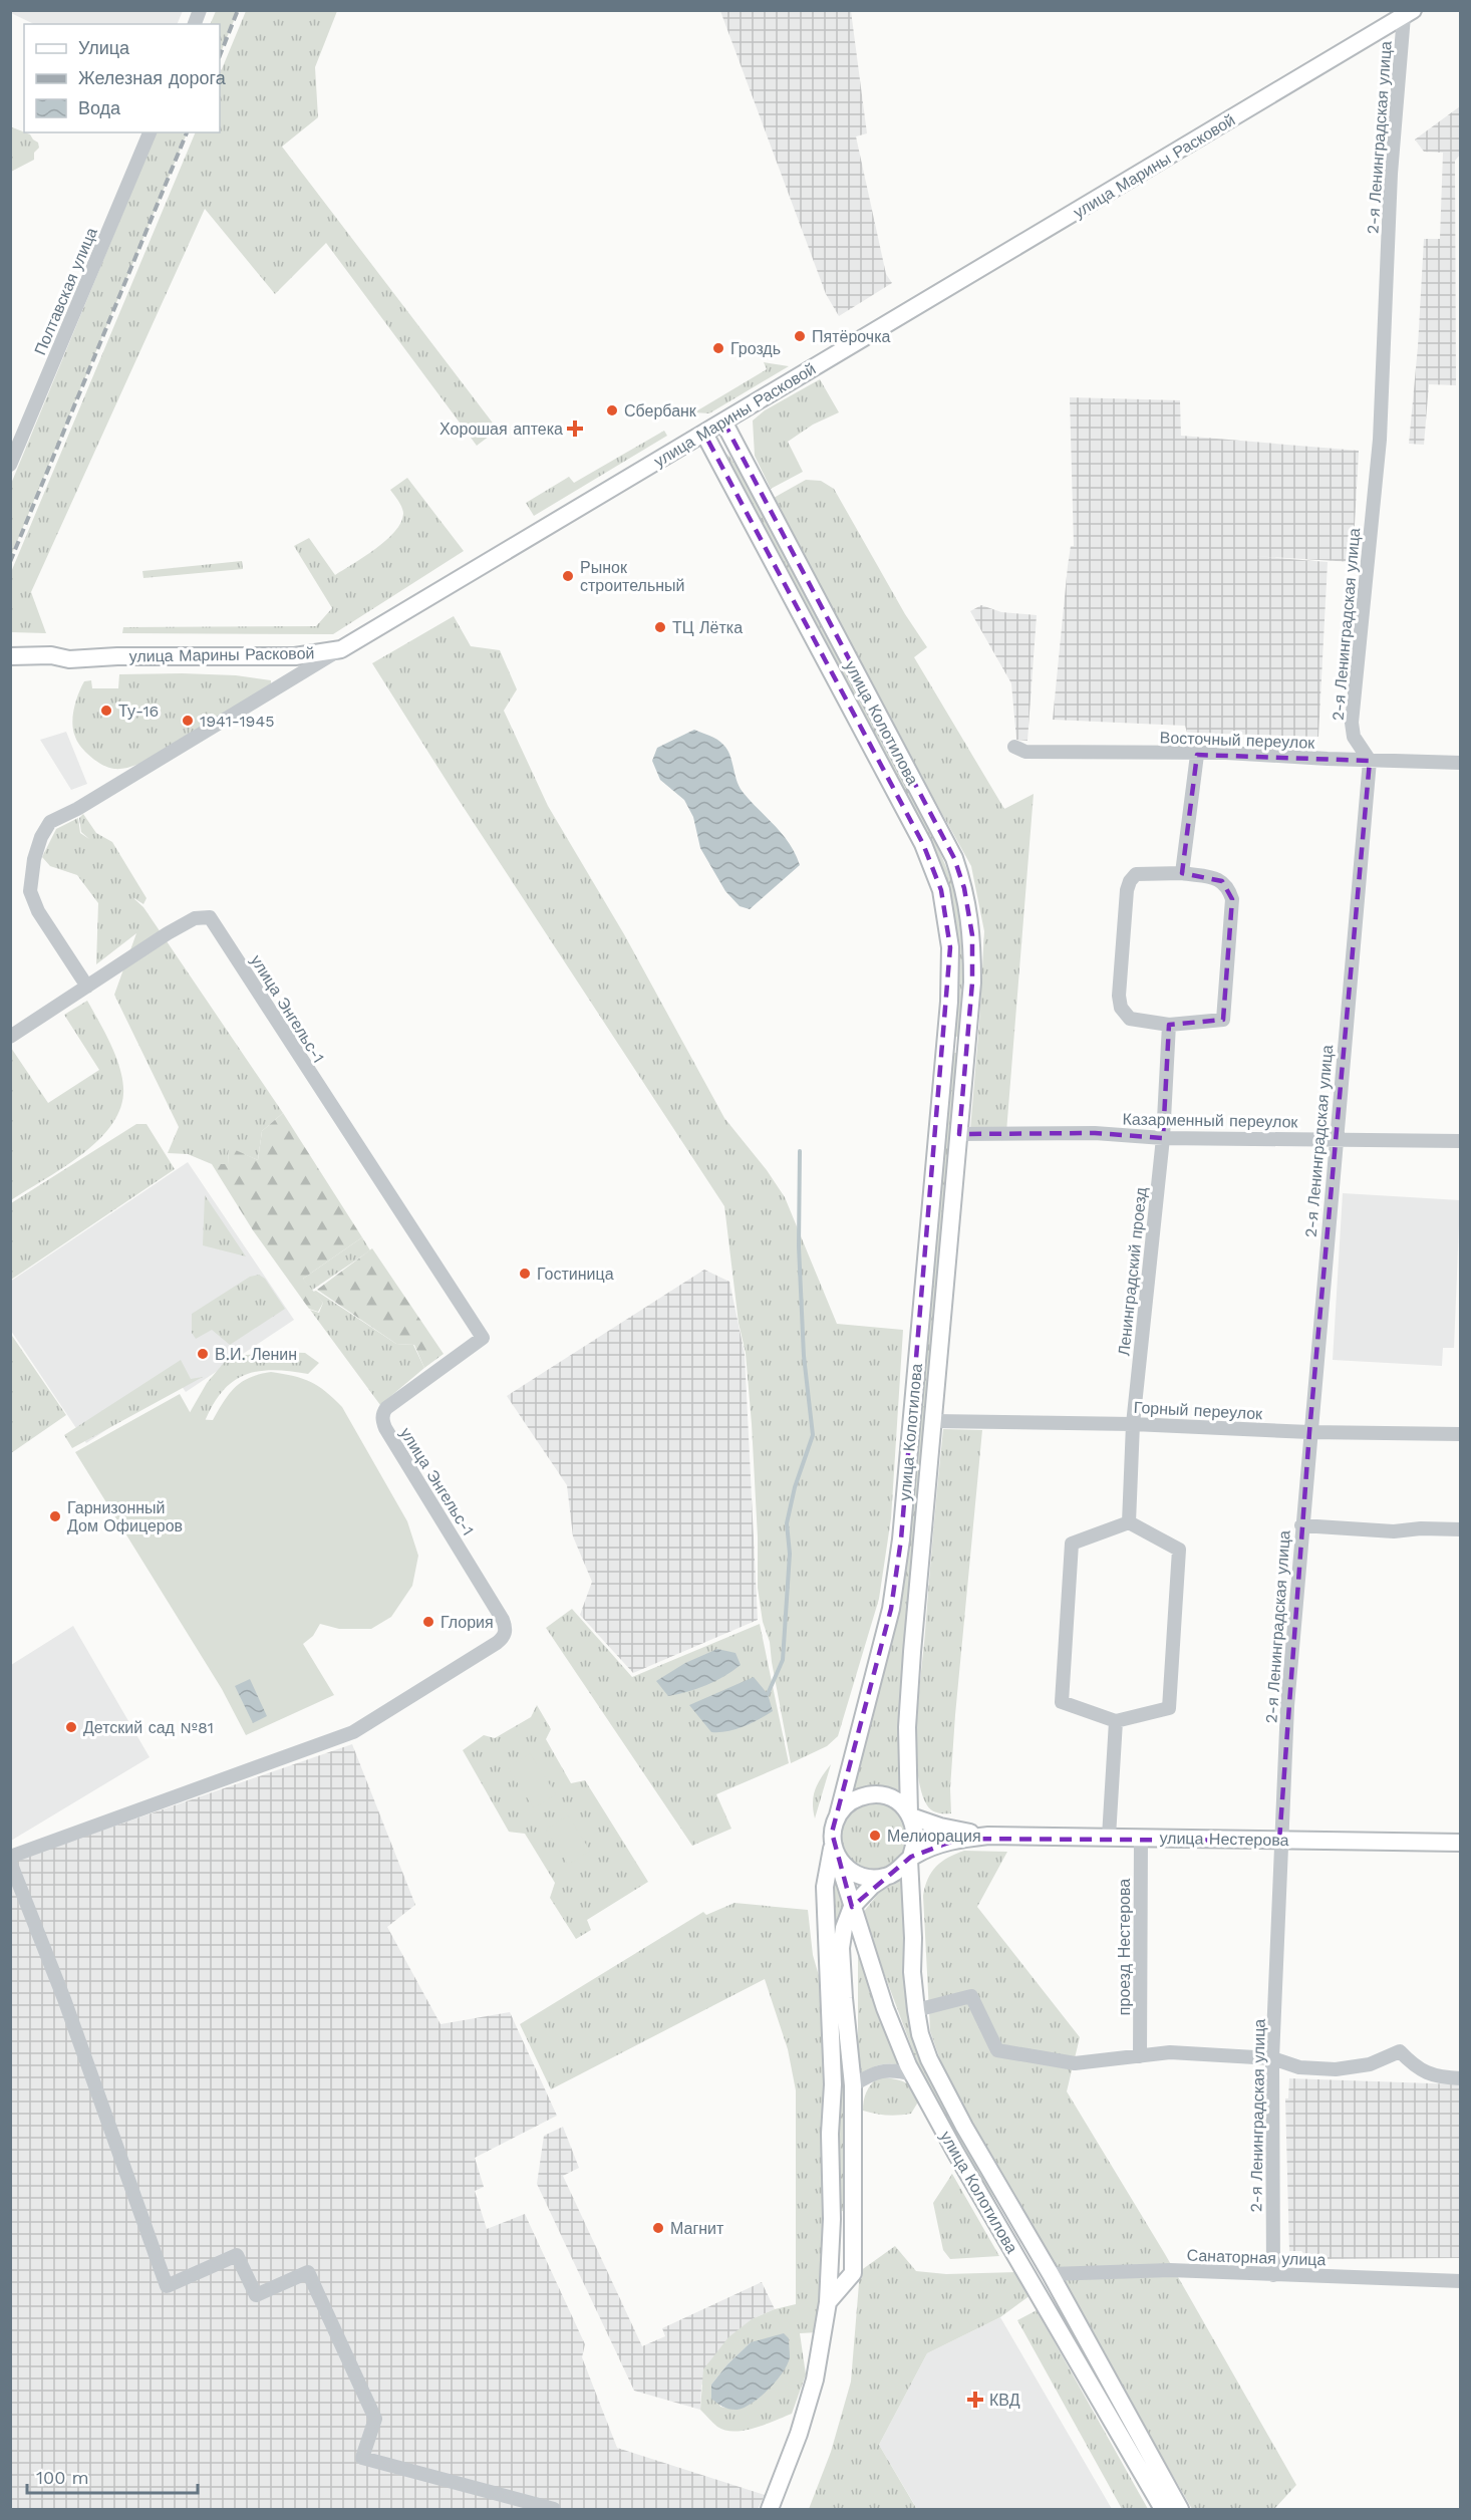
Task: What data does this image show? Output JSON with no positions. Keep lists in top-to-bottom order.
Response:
{
  "streets": {
    "main road": ["улица Марины Расковой", "улица Колотилова", "улица Нестерова"],
    "street": [
      "2-я Ленинградская улица",
      "Полтавская улица",
      "Восточный переулок",
      "улица Энгельс-1",
      "Казарменный переулок",
      "Ленинградский проезд",
      "Горный переулок",
      "проезд Нестерова",
      "Санаторная улица"
    ]
  },
  "crossings": [
    ["2-я Ленинградская улица", "улица Марины Расковой"],
    ["2-я Ленинградская улица", "Восточный переулок"],
    ["2-я Ленинградская улица", "Казарменный переулок"],
    ["2-я Ленинградская улица", "Горный переулок"],
    ["2-я Ленинградская улица", "улица Нестерова"],
    ["2-я Ленинградская улица", "Санаторная улица"],
    ["улица Марины Расковой", "улица Колотилова"],
    ["улица Колотилова", "Казарменный переулок"],
    ["улица Колотилова", "Горный переулок"],
    ["улица Колотилова", "улица Нестерова"],
    ["улица Колотилова", "Санаторная улица"],
    ["Казарменный переулок", "Ленинградский проезд"],
    ["Ленинградский проезд", "Горный переулок"],
    ["улица Нестерова", "проезд Нестерова"]
  ],
  "places": {
    "other": [
      "Пятёрочка",
      "Гроздь",
      "Сбербанк",
      "Рынок строительный",
      "ТЦ Лётка",
      "Ту-16",
      "1941-1945",
      "Гостиница",
      "В.И. Ленин",
      "Гарнизонный Дом Офицеров",
      "Глория",
      "Детский сад №81",
      "Мелиорация",
      "Магнит"
    ],
    "health": ["Хорошая аптека", "КВД"]
  },
  "legend": ["Улица", "Железная дорога", "Вода"],
  "scale_bar": "100 m"
}
